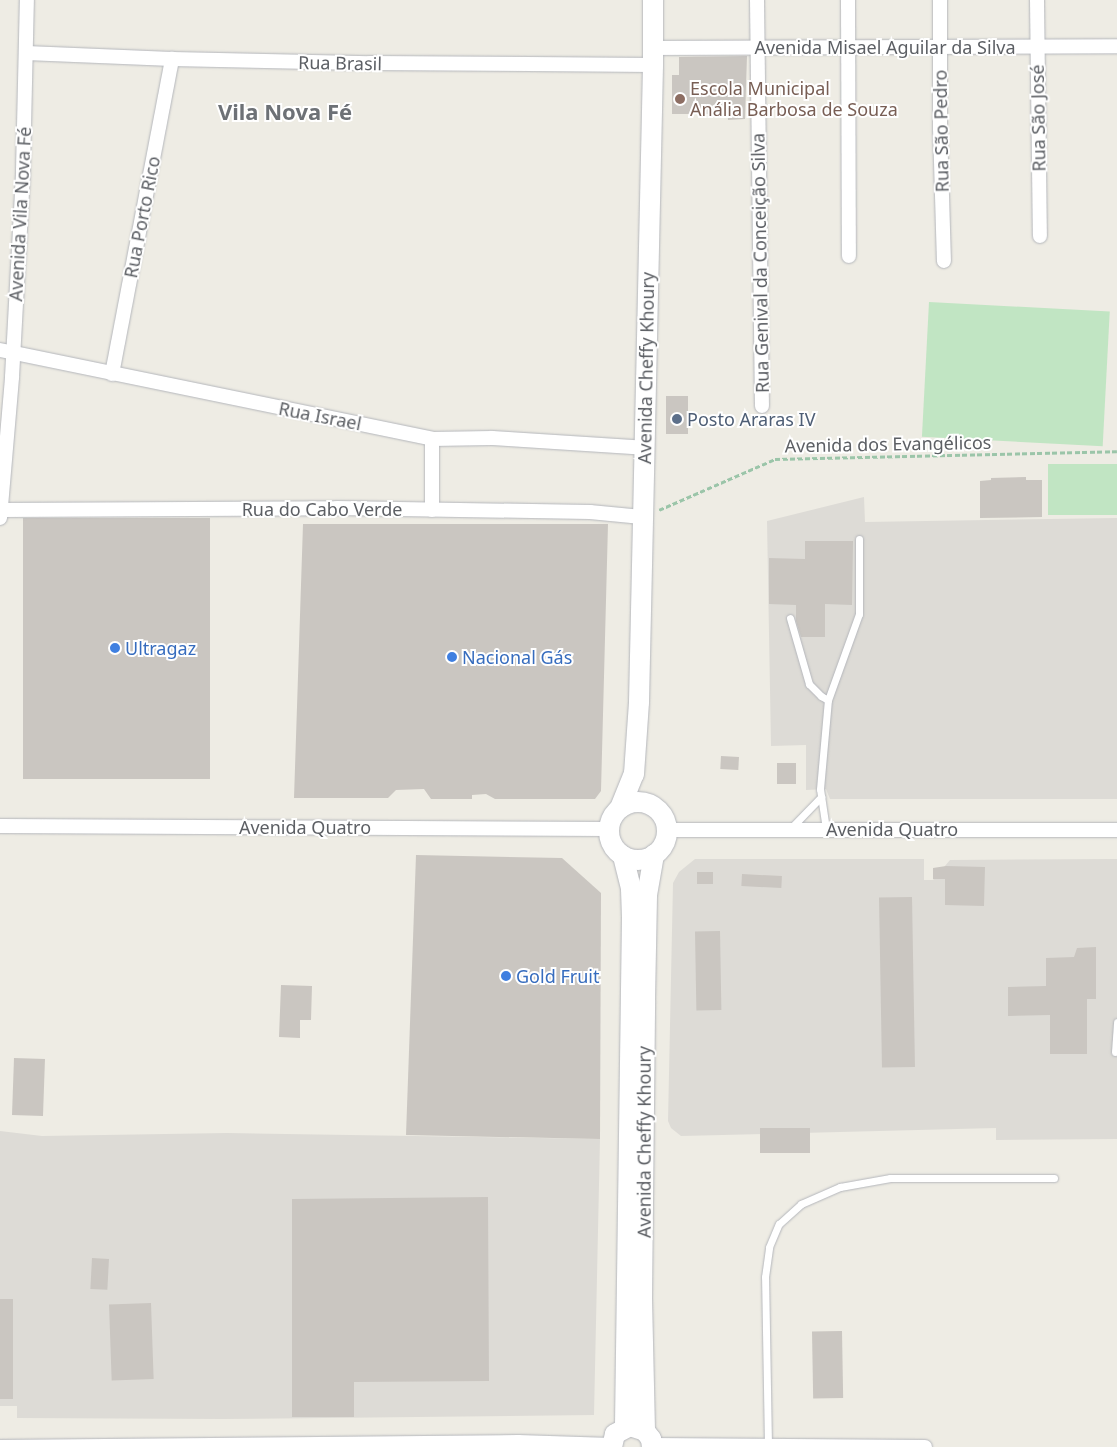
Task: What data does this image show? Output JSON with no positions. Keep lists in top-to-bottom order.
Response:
{
  "streets": {
    "main road": ["Avenida Cheffy Khoury"],
    "street": [
      "Avenida Misael Aguilar da Silva",
      "Rua Brasil",
      "Rua São José",
      "Rua São Pedro",
      "Avenida Vila Nova Fé",
      "Rua Porto Rico",
      "Rua Genival da Conceição Silva",
      "Rua Israel",
      "Rua do Cabo Verde",
      "Avenida Quatro"
    ],
    "path": ["Avenida dos Evangélicos"]
  },
  "crossings": [
    ["Avenida Misael Aguilar da Silva", "Rua Brasil"],
    ["Avenida Misael Aguilar da Silva", "Rua São José"],
    ["Avenida Misael Aguilar da Silva", "Rua São Pedro"],
    ["Avenida Misael Aguilar da Silva", "Rua Genival da Conceição Silva"],
    ["Avenida Misael Aguilar da Silva", "Avenida Cheffy Khoury"],
    ["Rua Brasil", "Avenida Vila Nova Fé"],
    ["Rua Brasil", "Rua Porto Rico"],
    ["Rua Brasil", "Avenida Cheffy Khoury"],
    ["Avenida Vila Nova Fé", "Rua Israel"],
    ["Avenida Vila Nova Fé", "Rua do Cabo Verde"],
    ["Rua Porto Rico", "Rua Israel"],
    ["Avenida Cheffy Khoury", "Rua Israel"],
    ["Avenida Cheffy Khoury", "Avenida dos Evangélicos"],
    ["Avenida Cheffy Khoury", "Rua do Cabo Verde"],
    ["Avenida Cheffy Khoury", "Avenida Quatro"],
    ["Avenida dos Evangélicos", "Rua do Cabo Verde"]
  ],
  "districts": ["Vila Nova Fé"],
  "places": [
    "Escola Municipal Anália Barbosa de Souza",
    "Posto Araras IV",
    "Ultragaz",
    "Nacional Gás",
    "Gold Fruit"
  ]
}
